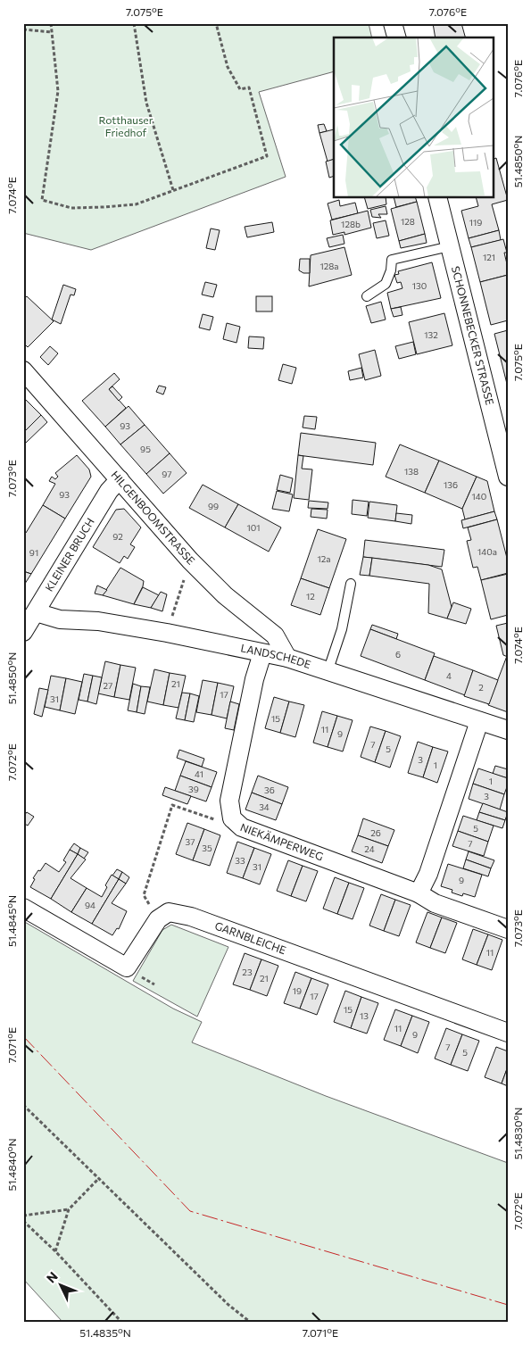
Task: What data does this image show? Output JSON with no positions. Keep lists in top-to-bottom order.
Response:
{
  "streets": {
    "street": [
      "SCHONNEBECKER STRASSE",
      "HILGENBOOMSTRASSE",
      "KLEINER BRUCH",
      "LANDSCHEDE",
      "NIEKÄMPERWEG",
      "GARNBLEICHE"
    ]
  },
  "crossings": [
    ["HILGENBOOMSTRASSE", "KLEINER BRUCH"],
    ["HILGENBOOMSTRASSE", "LANDSCHEDE"],
    ["KLEINER BRUCH", "LANDSCHEDE"],
    ["LANDSCHEDE", "NIEKÄMPERWEG"]
  ],
  "parks": ["Rotthauser Friedhof"],
  "house_numbers": [
    "128",
    "119",
    "128b",
    "121",
    "128a",
    "130",
    "132",
    "93",
    "95",
    "138",
    "97",
    "136",
    "93",
    "140",
    "99",
    "101",
    "92",
    "140a",
    "91",
    "12a",
    "12",
    "6",
    "4",
    "21",
    "27",
    "2",
    "17",
    "31",
    "15",
    "11",
    "9",
    "7",
    "5",
    "3",
    "1",
    "41",
    "1",
    "39",
    "36",
    "3",
    "34",
    "5",
    "26",
    "37",
    "7",
    "35",
    "24",
    "33",
    "31",
    "9",
    "94",
    "11",
    "23",
    "21",
    "19",
    "17",
    "15",
    "13",
    "11",
    "9",
    "7",
    "5"
  ],
  "north": "top left",
  "coordinates": [
    "7.075°E",
    "7.076°E",
    "51.4850°N",
    "7.074°E",
    "7.073°E",
    "7.072°E",
    "51.4845°N",
    "7.071°E",
    "51.4830°N",
    "51.4840°N",
    "51.4835°N"
  ]
}
